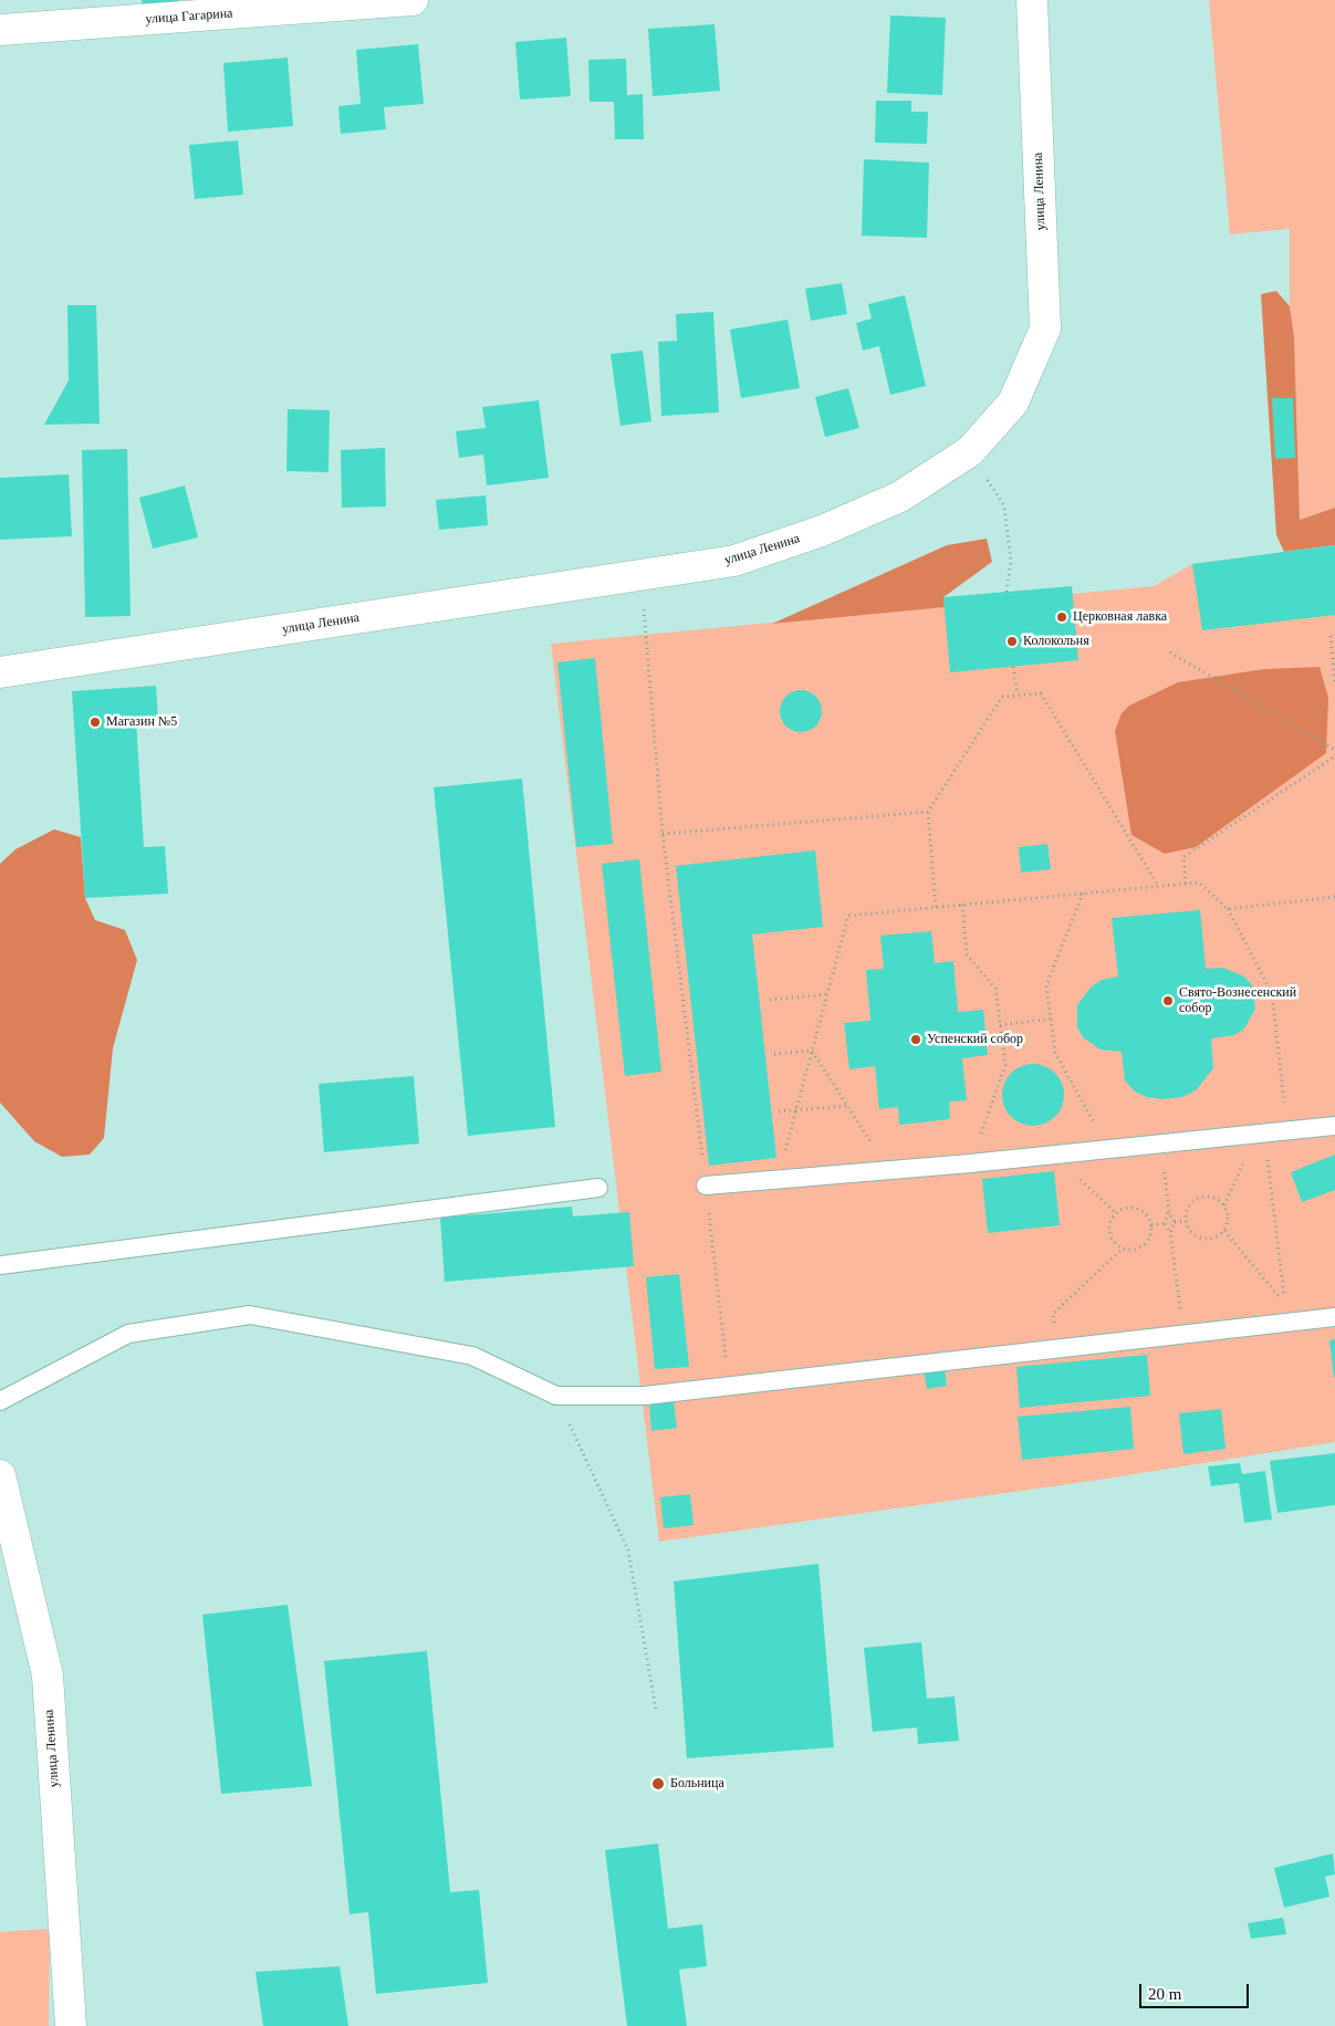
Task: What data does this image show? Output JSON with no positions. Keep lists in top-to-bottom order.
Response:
{
  "streets": {
    "main road": ["улица Гагарина", "улица Ленина"]
  },
  "places": [
    "Церковная лавка",
    "Колокольня",
    "Магазин №5",
    "Свято-Вознесенский собор",
    "Успенский собор",
    "Больница"
  ],
  "scale_bar": "20 m"
}
